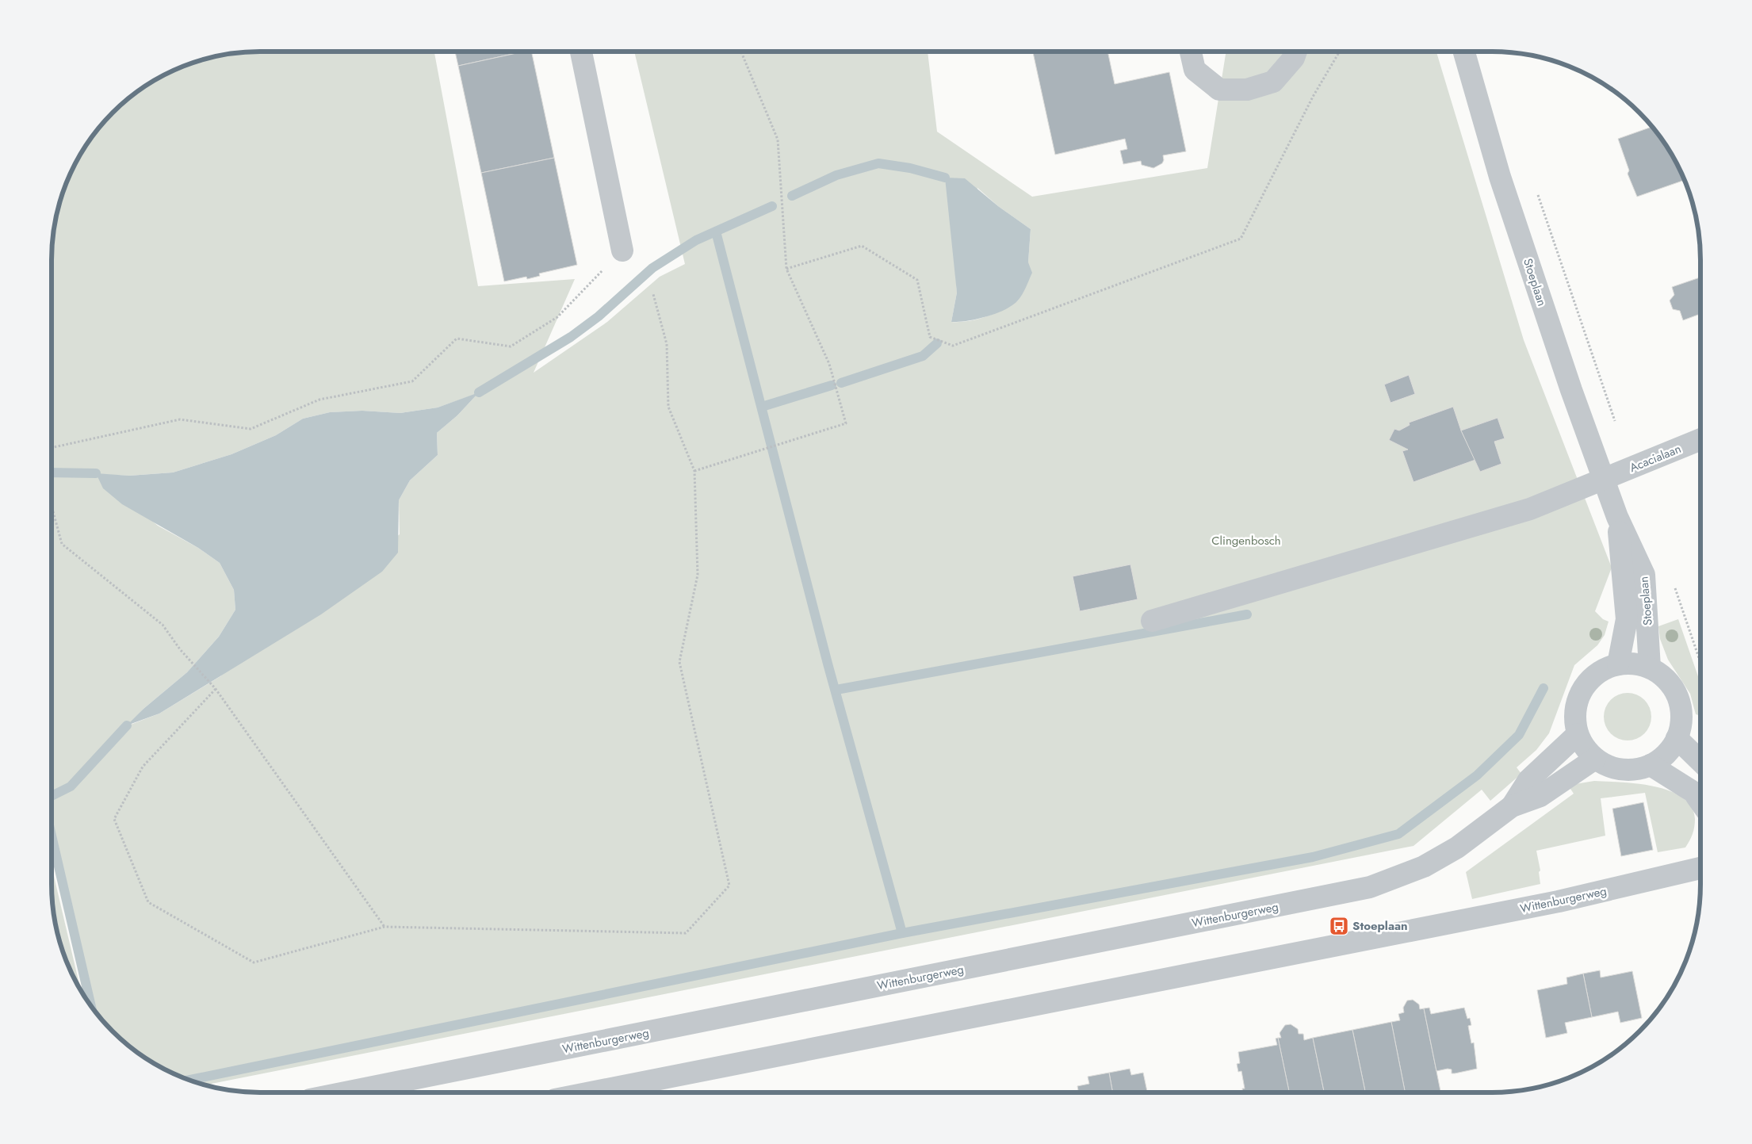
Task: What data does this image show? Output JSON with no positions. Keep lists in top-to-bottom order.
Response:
{
  "streets": {
    "street": ["Stoeplaan", "Acacialaan", "Wittenburgerweg"]
  },
  "crossings": [
    ["Stoeplaan", "Acacialaan"],
    ["Stoeplaan", "Wittenburgerweg"]
  ],
  "parks": ["Clingenbosch"],
  "places": {
    "bus stop": ["Stoeplaan"]
  }
}
